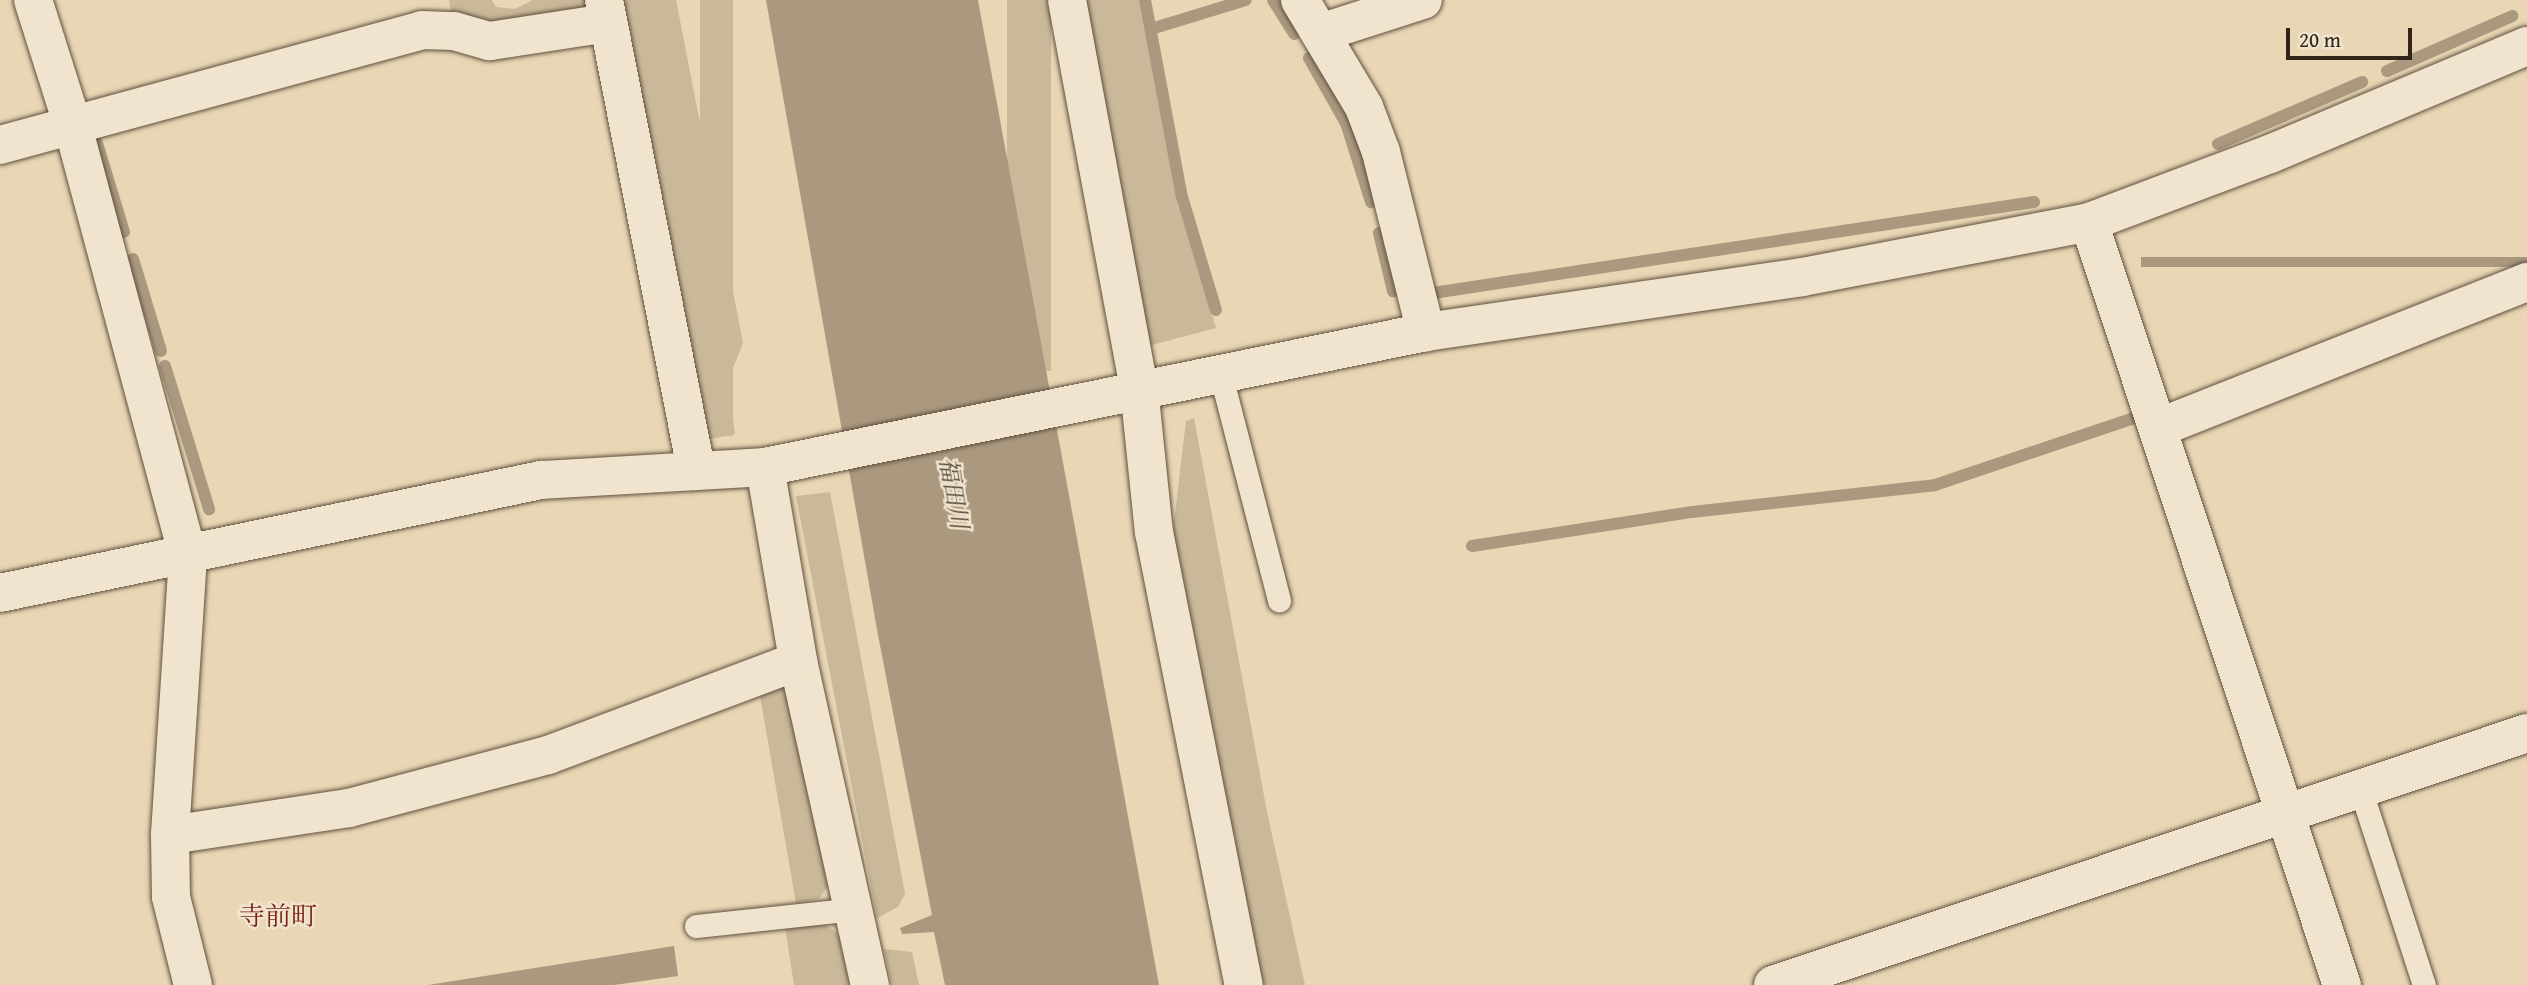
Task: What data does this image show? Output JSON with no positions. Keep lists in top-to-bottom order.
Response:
{
  "districts": ["寺前町"],
  "water": ["福田川"],
  "scale_bar": "20 m"
}
